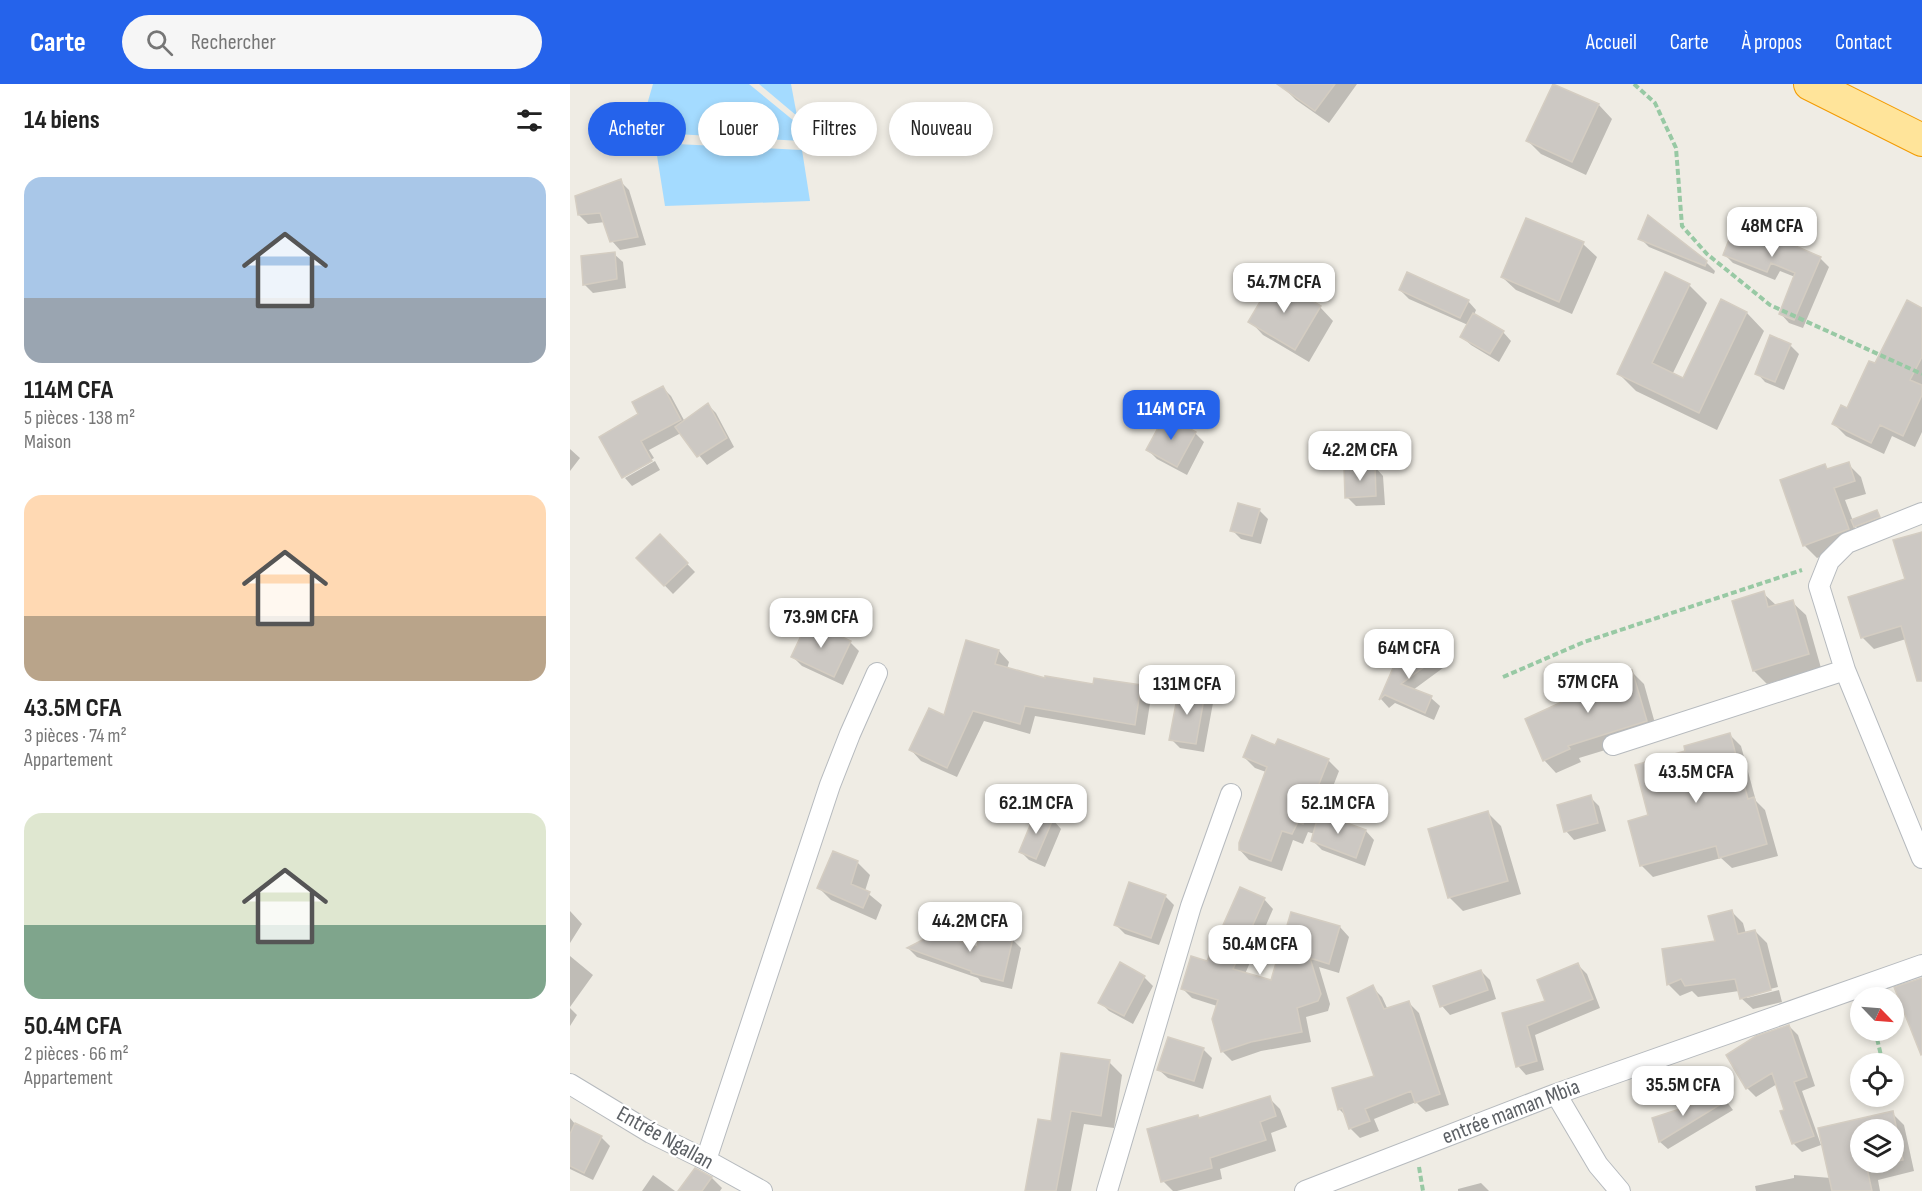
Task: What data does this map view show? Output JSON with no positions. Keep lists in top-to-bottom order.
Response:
{
  "streets": {
    "street": ["entrée maman Mbia", "Entrée Ngallan"]
  },
  "north": "bottom right",
  "page": {
    "header": "Carte",
    "search": "Rechercher",
    "nav": [
      "Accueil",
      "Carte",
      "À propos",
      "Contact"
    ],
    "heading": "14 biens",
    "chip": [
      "Acheter",
      "Louer",
      "Filtres",
      "Nouveau"
    ],
    "list": [
      {
        "name": "114M CFA",
        "note": "5 pièces · 138 m² · Maison"
      },
      {
        "name": "43.5M CFA",
        "note": "3 pièces · 74 m² · Appartement"
      },
      {
        "name": "50.4M CFA",
        "note": "2 pièces · 66 m² · Appartement"
      }
    ],
    "price": [
      "48M CFA",
      "54.7M CFA",
      "114M CFA",
      "42.2M CFA",
      "73.9M CFA",
      "64M CFA",
      "57M CFA",
      "131M CFA",
      "43.5M CFA",
      "62.1M CFA",
      "52.1M CFA",
      "44.2M CFA",
      "50.4M CFA",
      "35.5M CFA"
    ]
  }
}
